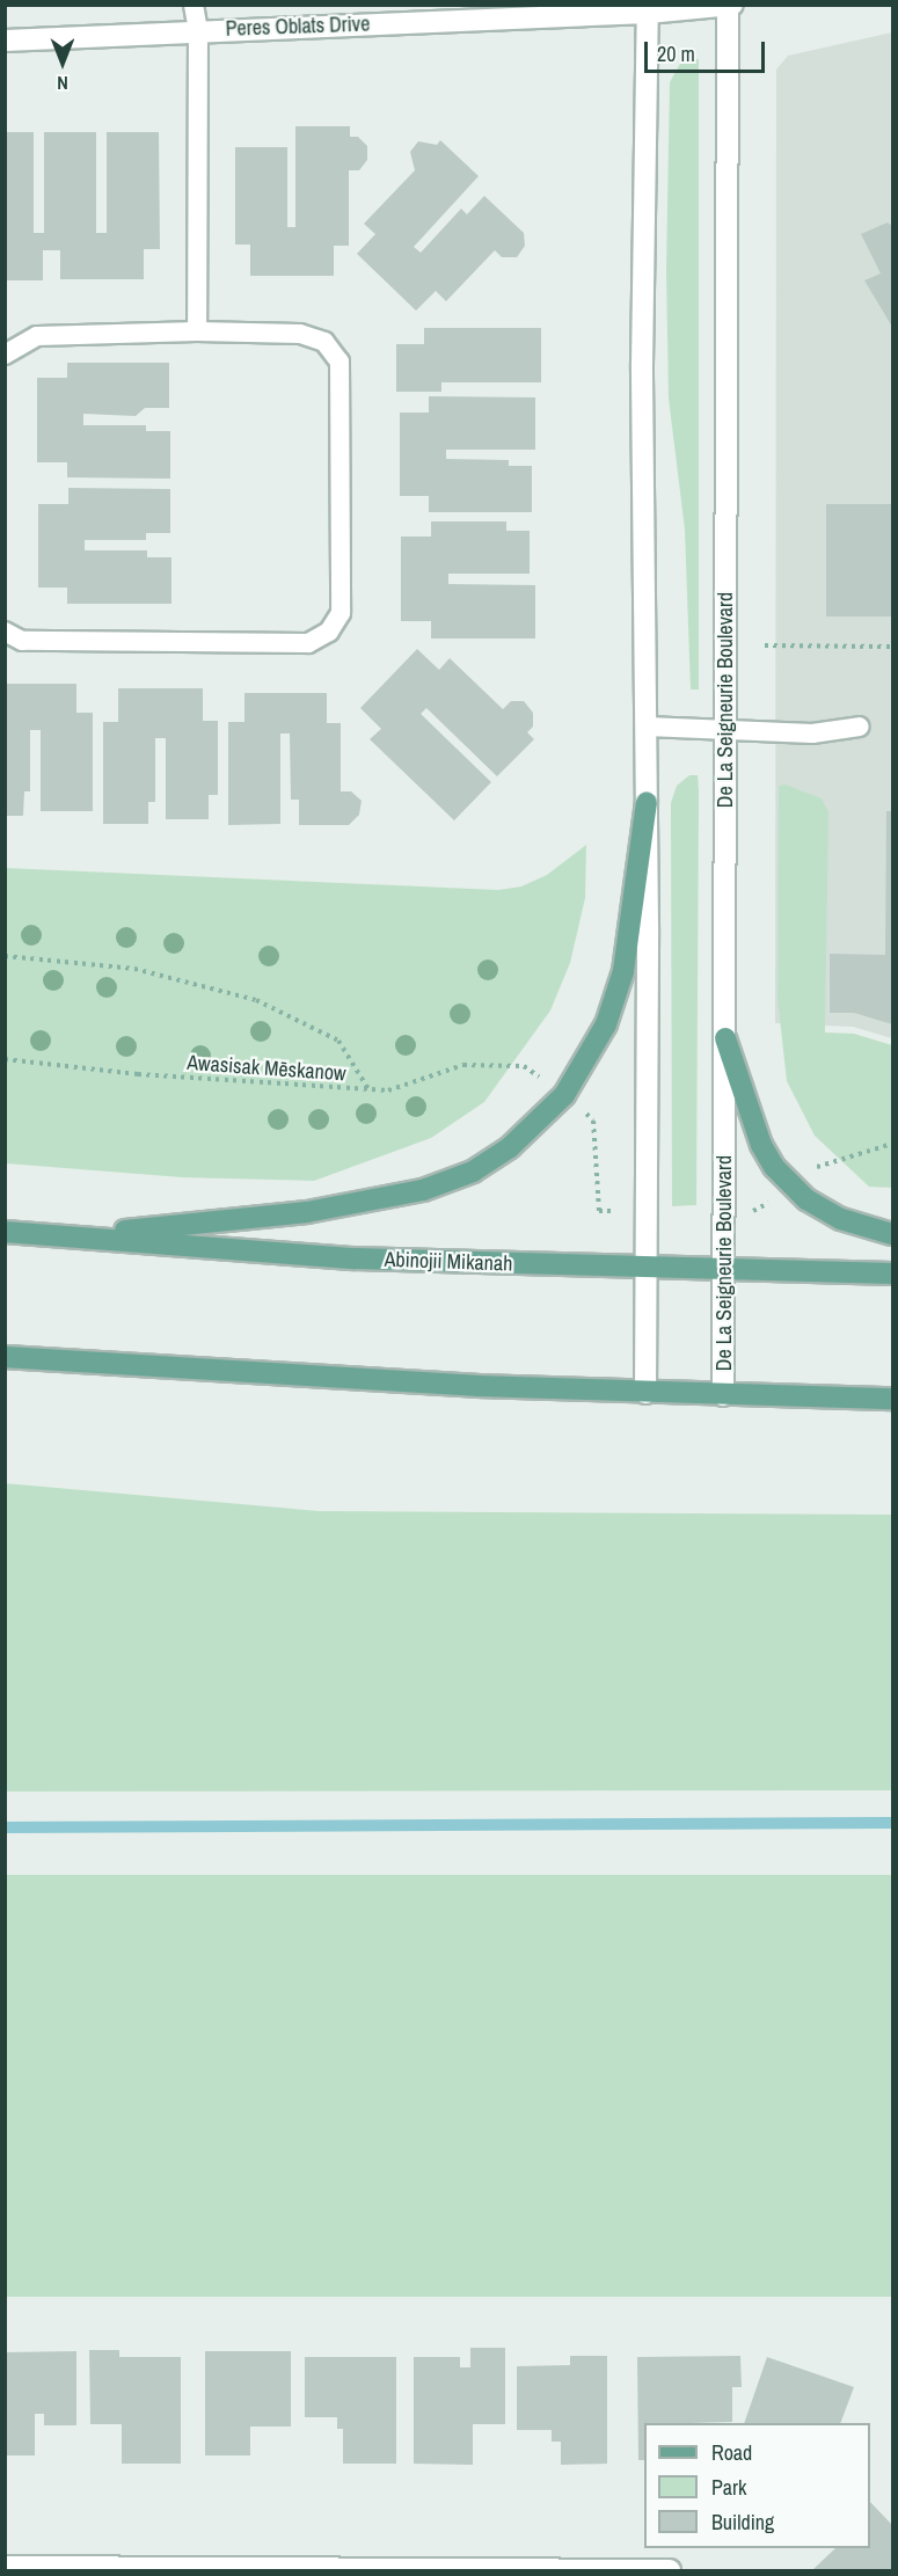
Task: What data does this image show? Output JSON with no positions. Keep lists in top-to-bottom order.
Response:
{
  "streets": {
    "main road": ["Abinojii Mikanah"],
    "street": ["Peres Oblats Drive", "De La Seigneurie Boulevard"],
    "path": ["Awasisak Mēskanow"]
  },
  "crossings": [
    ["Peres Oblats Drive", "De La Seigneurie Boulevard"],
    ["De La Seigneurie Boulevard", "Abinojii Mikanah"]
  ],
  "legend": ["Road", "Park", "Building"],
  "scale_bar": "20 m",
  "north": "bottom"
}
